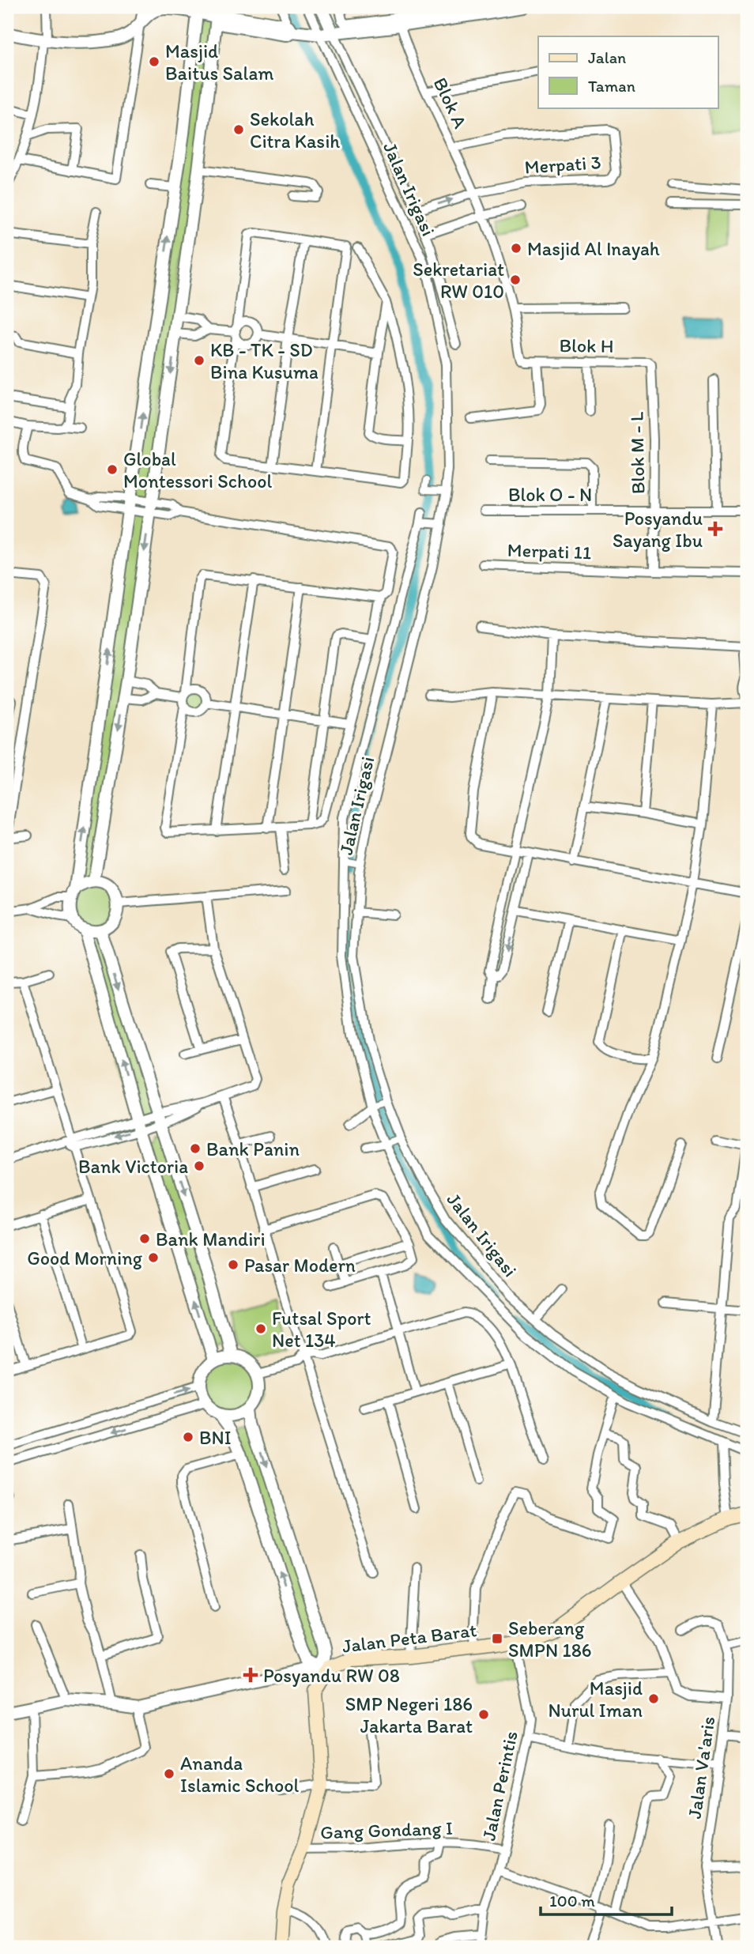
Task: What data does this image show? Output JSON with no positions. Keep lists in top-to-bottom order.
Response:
{
  "streets": {
    "main road": ["Jalan Peta Barat"],
    "street": [
      "Blok A",
      "Merpati 3",
      "Jalan Irigasi",
      "Blok H",
      "Blok M - L",
      "Blok O - N",
      "Merpati 11",
      "Jalan Va'aris",
      "Jalan Perintis",
      "Gang Gondang I"
    ]
  },
  "crossings": [
    ["Blok A", "Merpati 3"],
    ["Blok A", "Blok H"],
    ["Blok H", "Blok M - L"],
    ["Blok M - L", "Blok O - N"],
    ["Blok M - L", "Merpati 11"],
    ["Jalan Peta Barat", "Jalan Va'aris"],
    ["Jalan Peta Barat", "Jalan Perintis"],
    ["Jalan Va'aris", "Jalan Perintis"],
    ["Jalan Perintis", "Gang Gondang I"]
  ],
  "places": {
    "other": [
      "Masjid Baitus Salam",
      "Sekolah Citra Kasih",
      "Masjid Al Inayah",
      "Sekretariat RW 010",
      "KB - TK - SD Bina Kusuma",
      "Global Montessori School",
      "Bank Panin",
      "Bank Victoria",
      "Bank Mandiri",
      "Good Morning",
      "Pasar Modern",
      "Futsal Sport Net 134",
      "BNI",
      "Masjid Nurul Iman",
      "SMP Negeri 186 Jakarta Barat",
      "Ananda Islamic School"
    ],
    "health": ["Posyandu Sayang Ibu", "Posyandu RW 08"],
    "transit": ["Seberang SMPN 186"]
  },
  "legend": ["Jalan", "Taman"],
  "scale_bar": "100 m"
}
